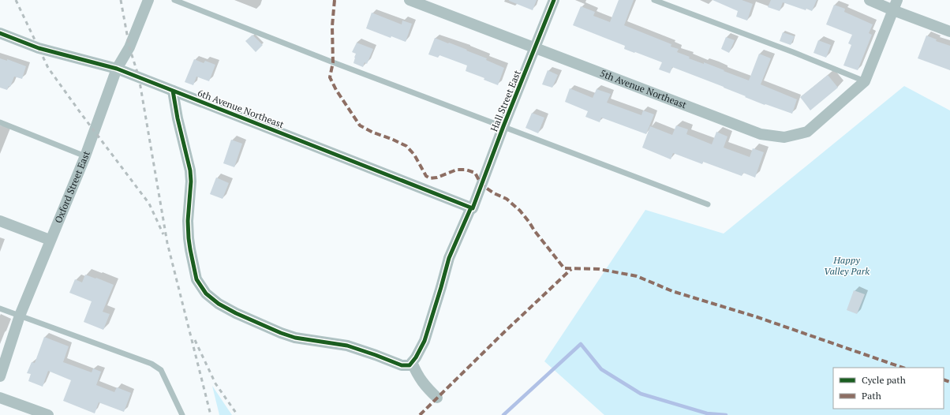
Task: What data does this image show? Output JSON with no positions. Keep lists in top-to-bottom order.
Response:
{
  "streets": {
    "street": [
      "5th Avenue Northeast",
      "Hall Street East",
      "6th Avenue Northeast",
      "Oxford Street East"
    ]
  },
  "crossings": [
    ["5th Avenue Northeast", "Hall Street East"],
    ["Hall Street East", "6th Avenue Northeast"],
    ["6th Avenue Northeast", "Oxford Street East"]
  ],
  "parks": ["Happy Valley Park"],
  "legend": ["Cycle path", "Path"]
}
